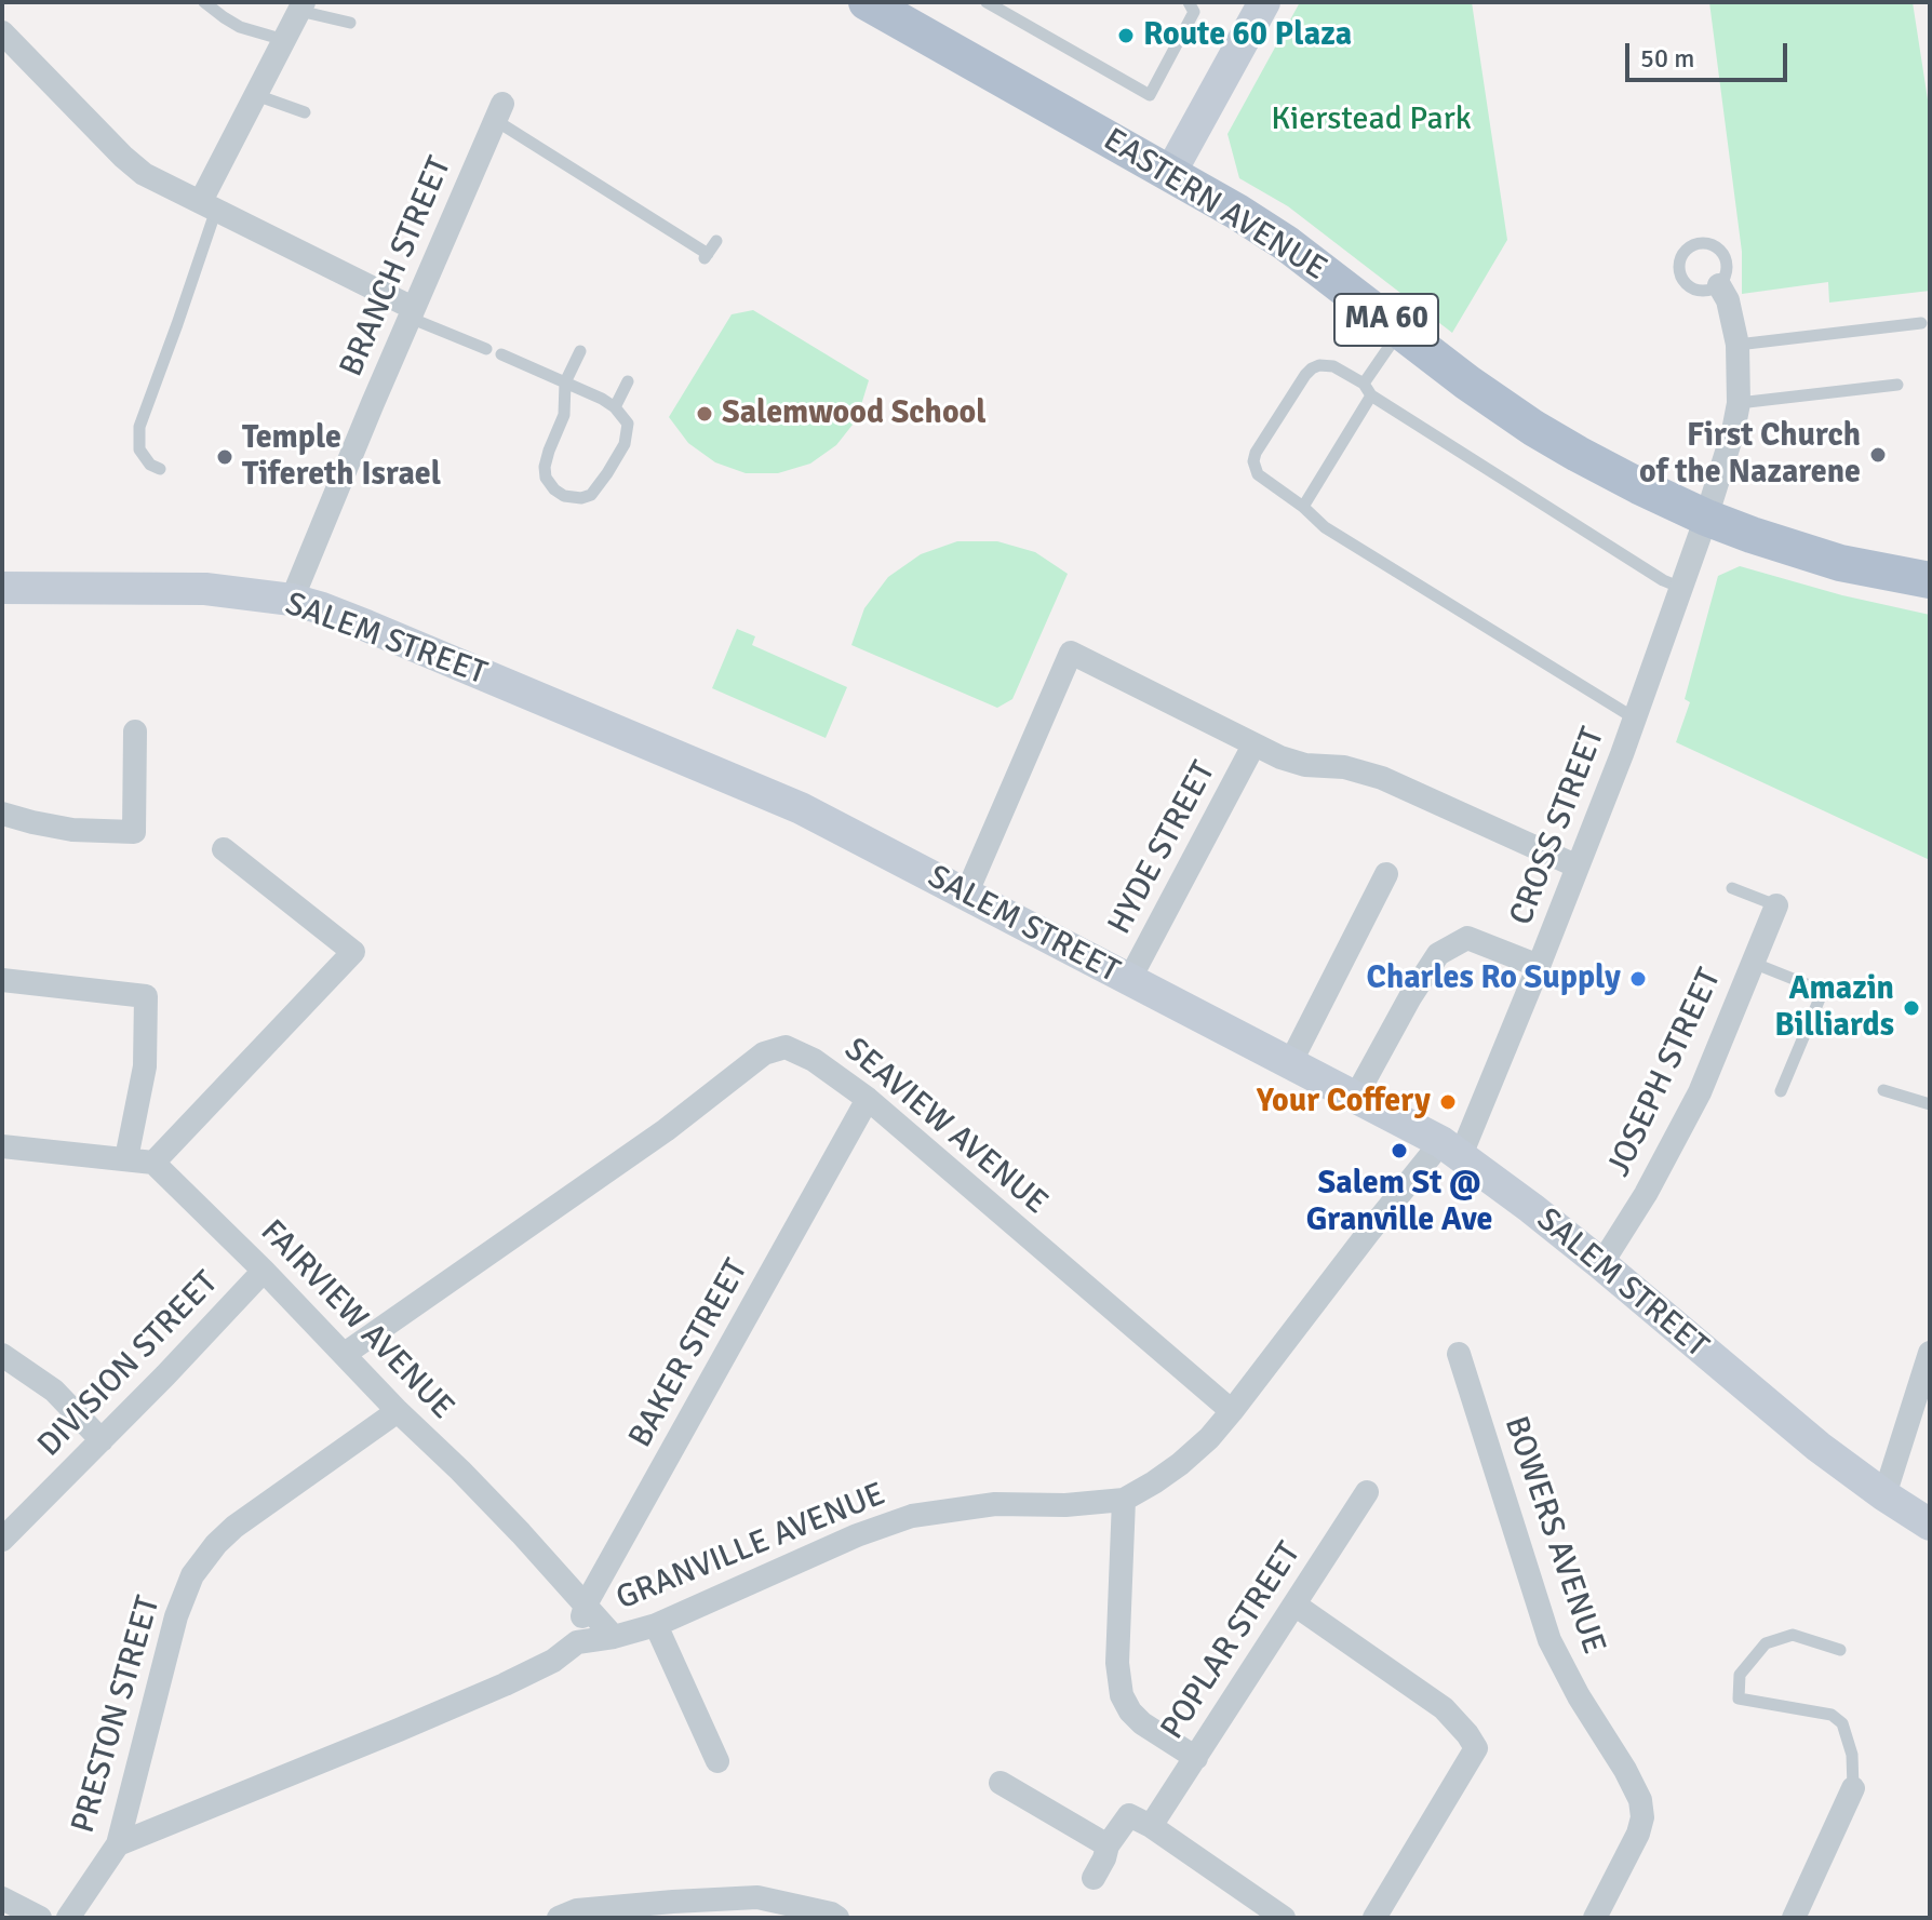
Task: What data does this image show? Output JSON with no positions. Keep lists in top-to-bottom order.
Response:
{
  "streets": {
    "main road": ["EASTERN AVENUE", "MA 60", "SALEM STREET"],
    "street": [
      "BRANCH STREET",
      "CROSS STREET",
      "HYDE STREET",
      "JOSEPH STREET",
      "SEAVIEW AVENUE",
      "FAIRVIEW AVENUE",
      "BAKER STREET",
      "DIVISION STREET",
      "BOWERS AVENUE",
      "GRANVILLE AVENUE",
      "POPLAR STREET",
      "PRESTON STREET"
    ]
  },
  "crossings": [
    ["EASTERN AVENUE", "CROSS STREET"],
    ["BRANCH STREET", "SALEM STREET"],
    ["SALEM STREET", "CROSS STREET"],
    ["SALEM STREET", "HYDE STREET"],
    ["SALEM STREET", "JOSEPH STREET"],
    ["SALEM STREET", "GRANVILLE AVENUE"],
    ["CROSS STREET", "GRANVILLE AVENUE"],
    ["SEAVIEW AVENUE", "FAIRVIEW AVENUE"],
    ["SEAVIEW AVENUE", "BAKER STREET"],
    ["SEAVIEW AVENUE", "GRANVILLE AVENUE"],
    ["FAIRVIEW AVENUE", "BAKER STREET"],
    ["FAIRVIEW AVENUE", "DIVISION STREET"],
    ["FAIRVIEW AVENUE", "GRANVILLE AVENUE"],
    ["FAIRVIEW AVENUE", "PRESTON STREET"],
    ["BAKER STREET", "GRANVILLE AVENUE"],
    ["GRANVILLE AVENUE", "PRESTON STREET"]
  ],
  "parks": ["Kierstead Park"],
  "places": [
    "Route 60 Plaza",
    "Salemwood School",
    "First Church of the Nazarene",
    "Temple Tifereth Israel",
    "Charles Ro Supply",
    "Amazin Billiards",
    "Your Coffery",
    "Salem St @ Granville Ave"
  ],
  "scale_bar": "50 m"
}
